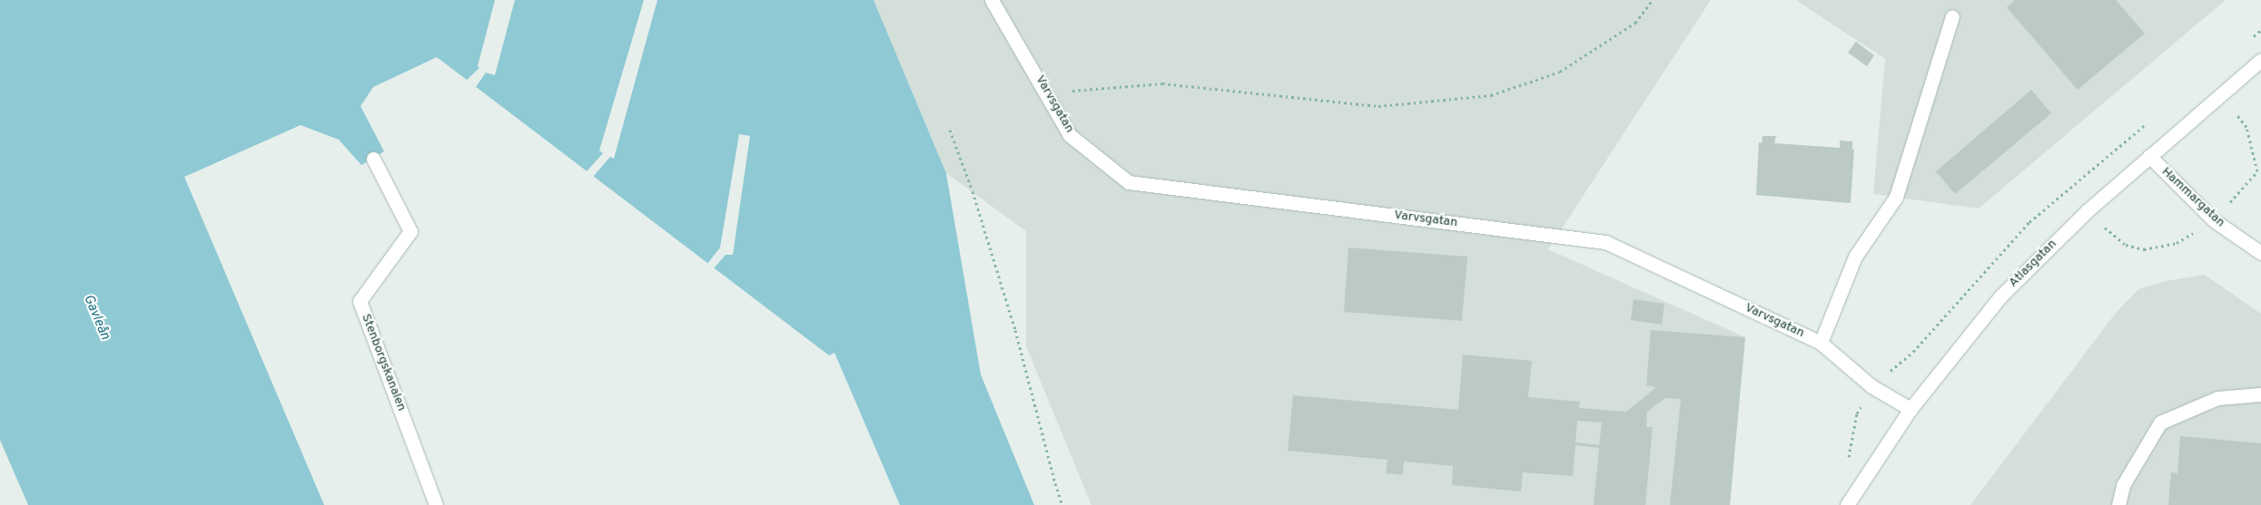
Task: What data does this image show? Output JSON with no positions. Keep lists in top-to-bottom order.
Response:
{
  "streets": {
    "street": [
      "Varvsgatan",
      "Hammargatan",
      "Atlasgatan",
      "Stenborgskanalen"
    ]
  },
  "crossings": [
    ["Varvsgatan", "Atlasgatan"],
    ["Hammargatan", "Atlasgatan"]
  ],
  "water": ["Gavleån"]
}
